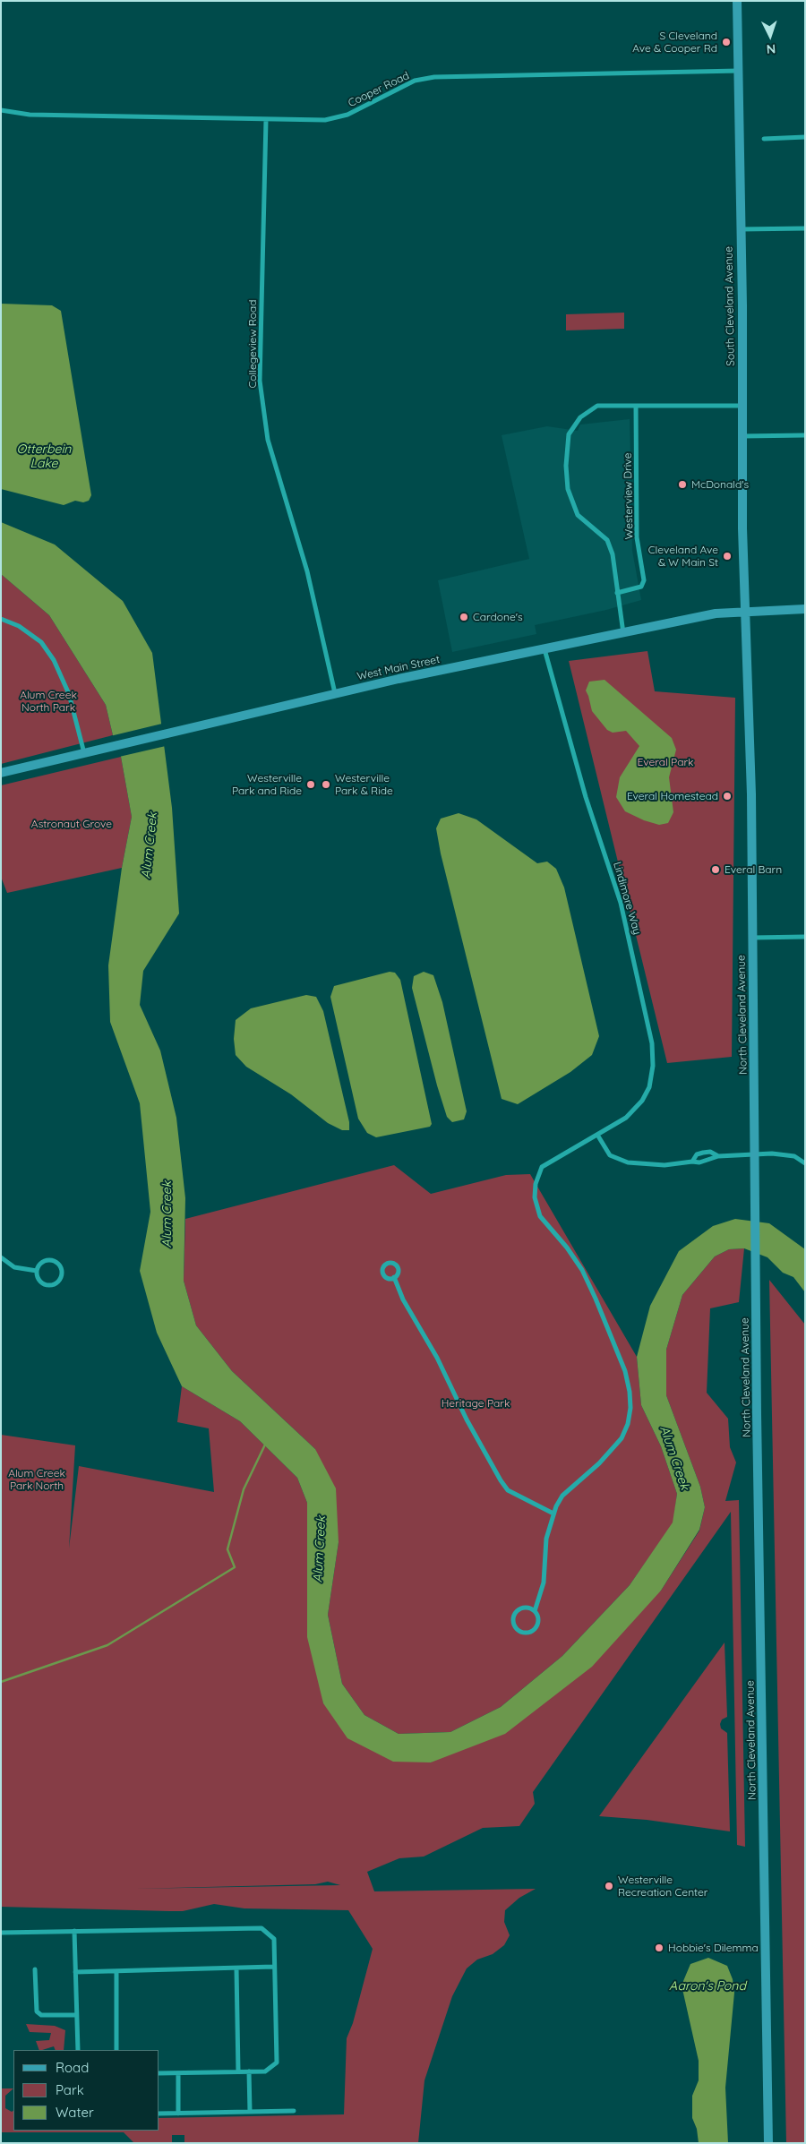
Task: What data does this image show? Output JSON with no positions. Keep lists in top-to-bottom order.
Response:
{
  "streets": {
    "main road": ["South Cleveland Avenue", "West Main Street", "North Cleveland Avenue"],
    "street": [
      "Cooper Road",
      "Collegeview Road",
      "Westerview Drive",
      "Lindimore Way"
    ]
  },
  "crossings": [
    ["Cooper Road", "South Cleveland Avenue"],
    ["Cooper Road", "Collegeview Road"],
    ["South Cleveland Avenue", "Westerview Drive"],
    ["South Cleveland Avenue", "West Main Street"],
    ["South Cleveland Avenue", "North Cleveland Avenue"],
    ["Collegeview Road", "West Main Street"],
    ["Westerview Drive", "West Main Street"],
    ["West Main Street", "Lindimore Way"],
    ["West Main Street", "North Cleveland Avenue"]
  ],
  "water": ["Otterbein Lake", "Alum Creek", "Aaron's Pond"],
  "parks": [
    "Alum Creek North Park",
    "Everal Park",
    "Astronaut Grove",
    "Heritage Park",
    "Alum Creek Park North"
  ],
  "places": [
    "S Cleveland Ave & Cooper Rd",
    "McDonald's",
    "Cleveland Ave & W Main St",
    "Cardone's",
    "Westerville Park and Ride",
    "Westerville Park & Ride",
    "Everal Homestead",
    "Everal Barn",
    "Westerville Recreation Center",
    "Hobbie's Dilemma"
  ],
  "legend": ["Road", "Park", "Water"],
  "north": "bottom"
}
